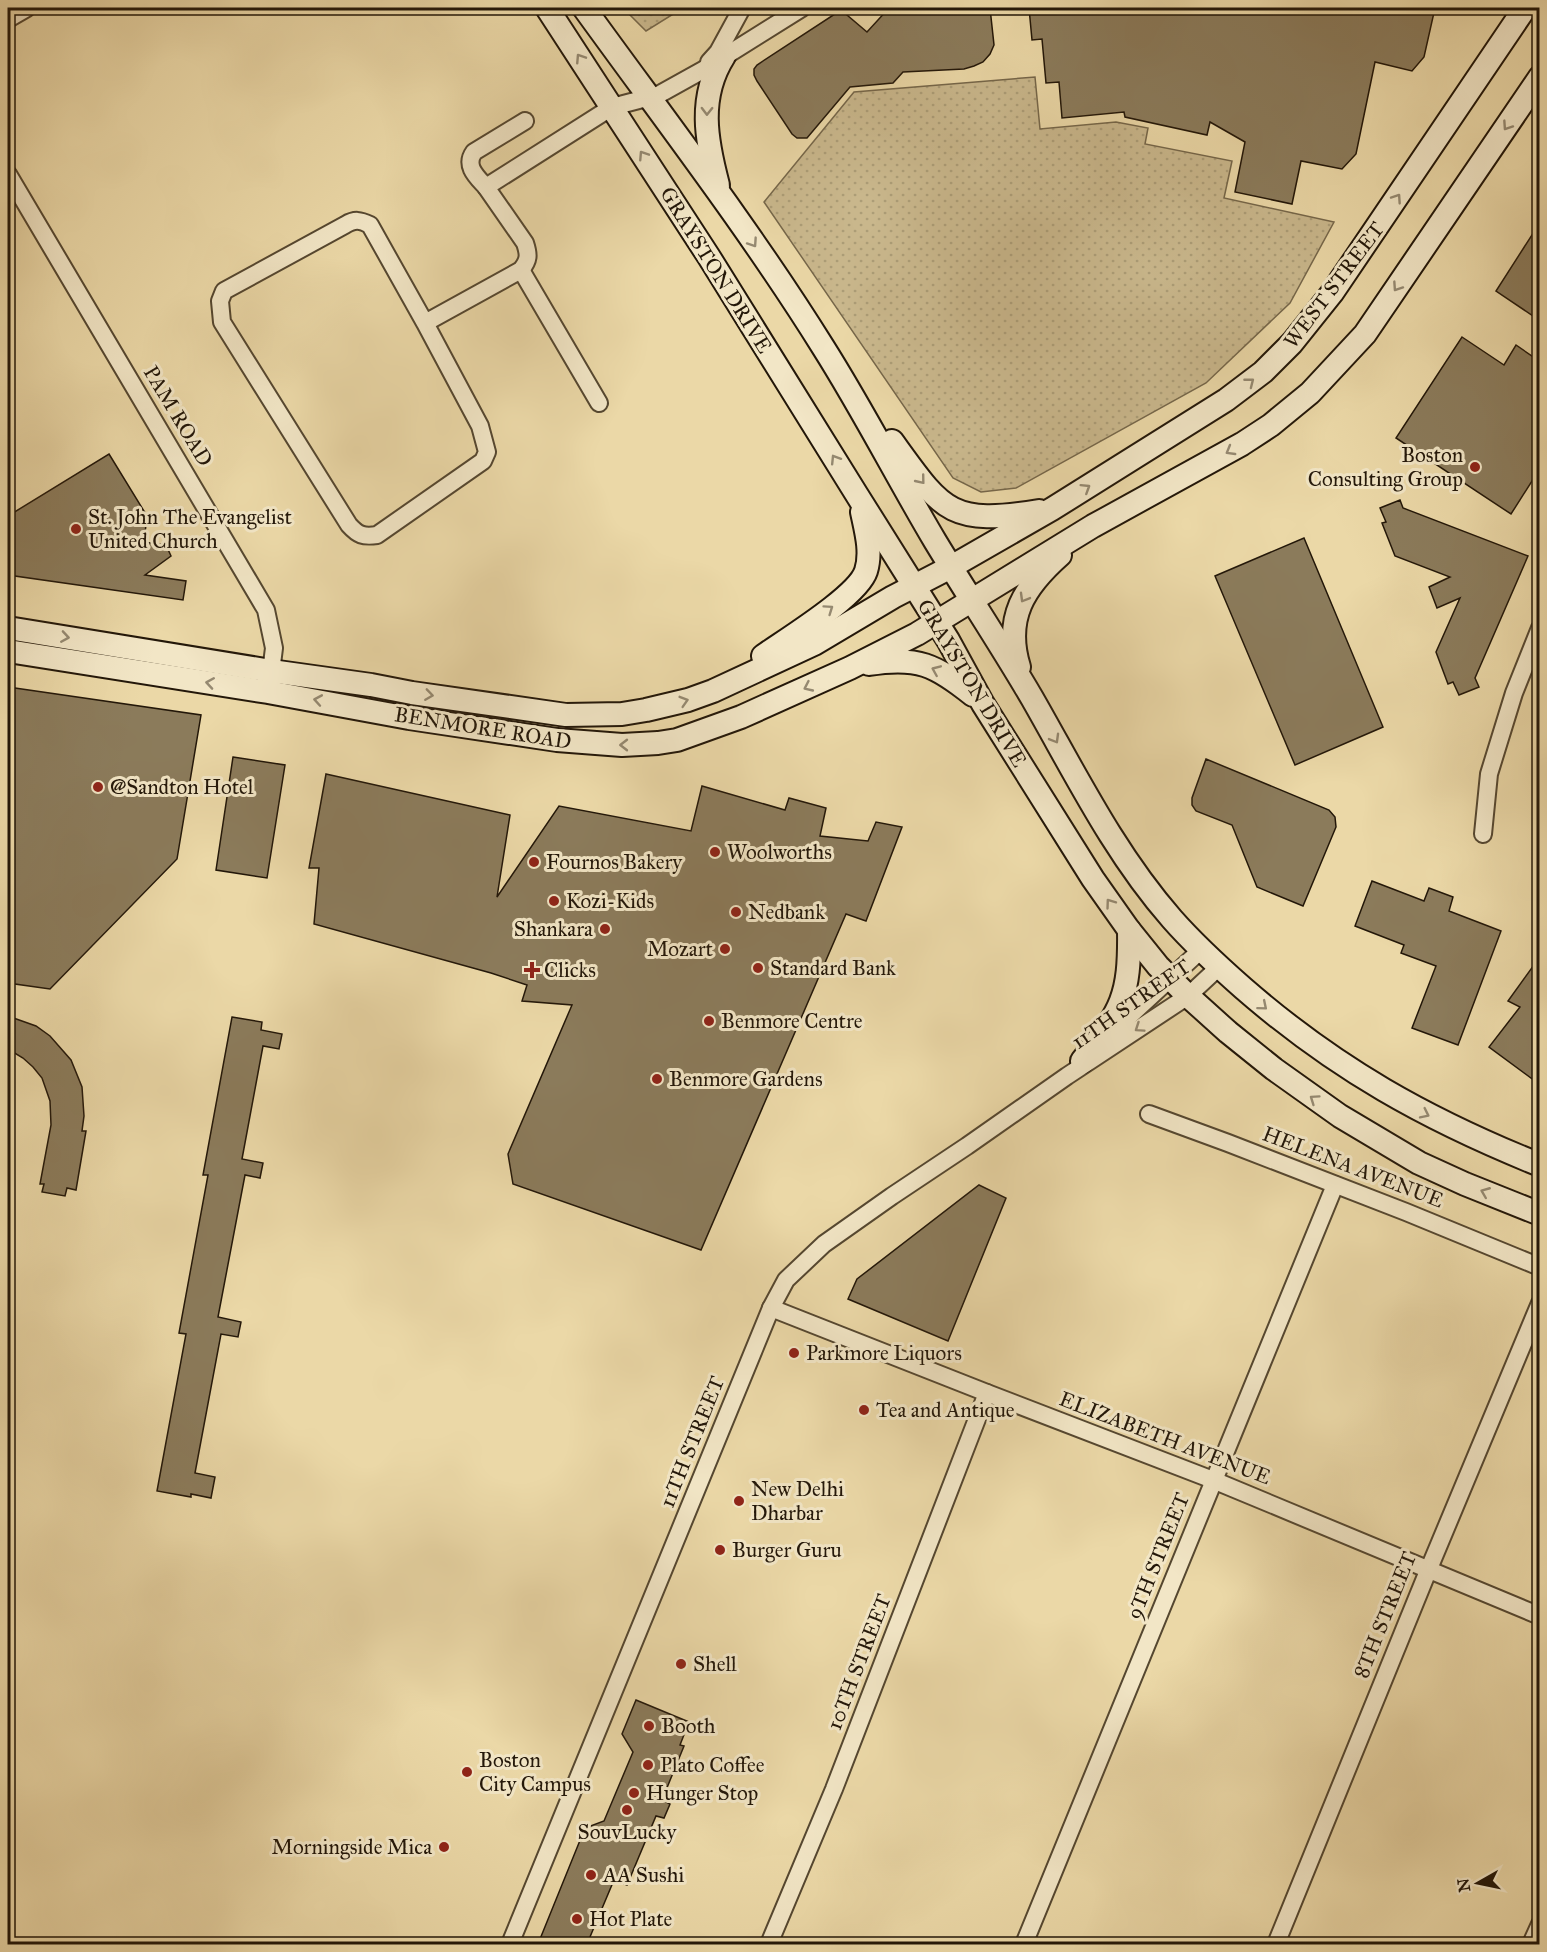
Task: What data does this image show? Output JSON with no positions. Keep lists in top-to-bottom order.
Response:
{
  "streets": {
    "main road": ["GRAYSTON DRIVE", "WEST STREET", "BENMORE ROAD"],
    "street": [
      "PAM ROAD",
      "11TH STREET",
      "HELENA AVENUE",
      "ELIZABETH AVENUE",
      "9TH STREET",
      "8TH STREET",
      "10TH STREET"
    ]
  },
  "crossings": [
    ["GRAYSTON DRIVE", "WEST STREET"],
    ["GRAYSTON DRIVE", "BENMORE ROAD"],
    ["GRAYSTON DRIVE", "11TH STREET"],
    ["WEST STREET", "BENMORE ROAD"],
    ["PAM ROAD", "BENMORE ROAD"],
    ["11TH STREET", "ELIZABETH AVENUE"],
    ["HELENA AVENUE", "9TH STREET"],
    ["ELIZABETH AVENUE", "9TH STREET"],
    ["ELIZABETH AVENUE", "8TH STREET"],
    ["ELIZABETH AVENUE", "10TH STREET"]
  ],
  "places": {
    "other": [
      "Boston Consulting Group",
      "St. John The Evangelist United Church",
      "@Sandton Hotel",
      "Woolworths",
      "Fournos Bakery",
      "Kozi-Kids",
      "Nedbank",
      "Shankara",
      "Mozart",
      "Standard Bank",
      "Benmore Centre",
      "Benmore Gardens",
      "Parkmore Liquors",
      "Tea and Antique",
      "New Delhi Dharbar",
      "Burger Guru",
      "Shell",
      "Booth",
      "Plato Coffee",
      "Boston City Campus",
      "Hunger Stop",
      "SouvLucky",
      "Morningside Mica",
      "AA Sushi",
      "Hot Plate"
    ],
    "health": ["Clicks"]
  },
  "north": "left"
}
